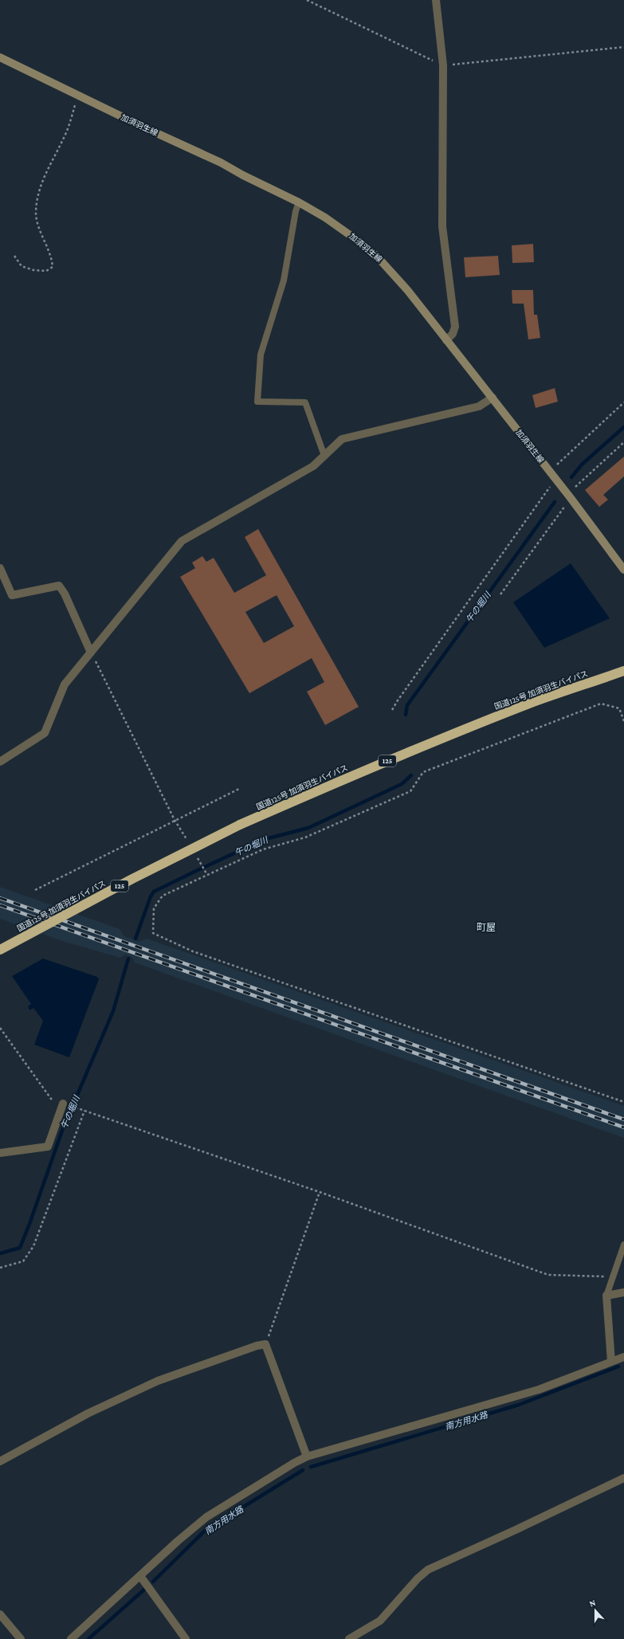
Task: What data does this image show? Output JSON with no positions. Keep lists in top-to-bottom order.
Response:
{
  "streets": {
    "highway": ["国道125号 加須羽生バイパス", "125"],
    "main road": ["加須羽生線"]
  },
  "districts": ["町屋"],
  "water": ["午の堀川", "南方用水路"],
  "north": "top"
}
